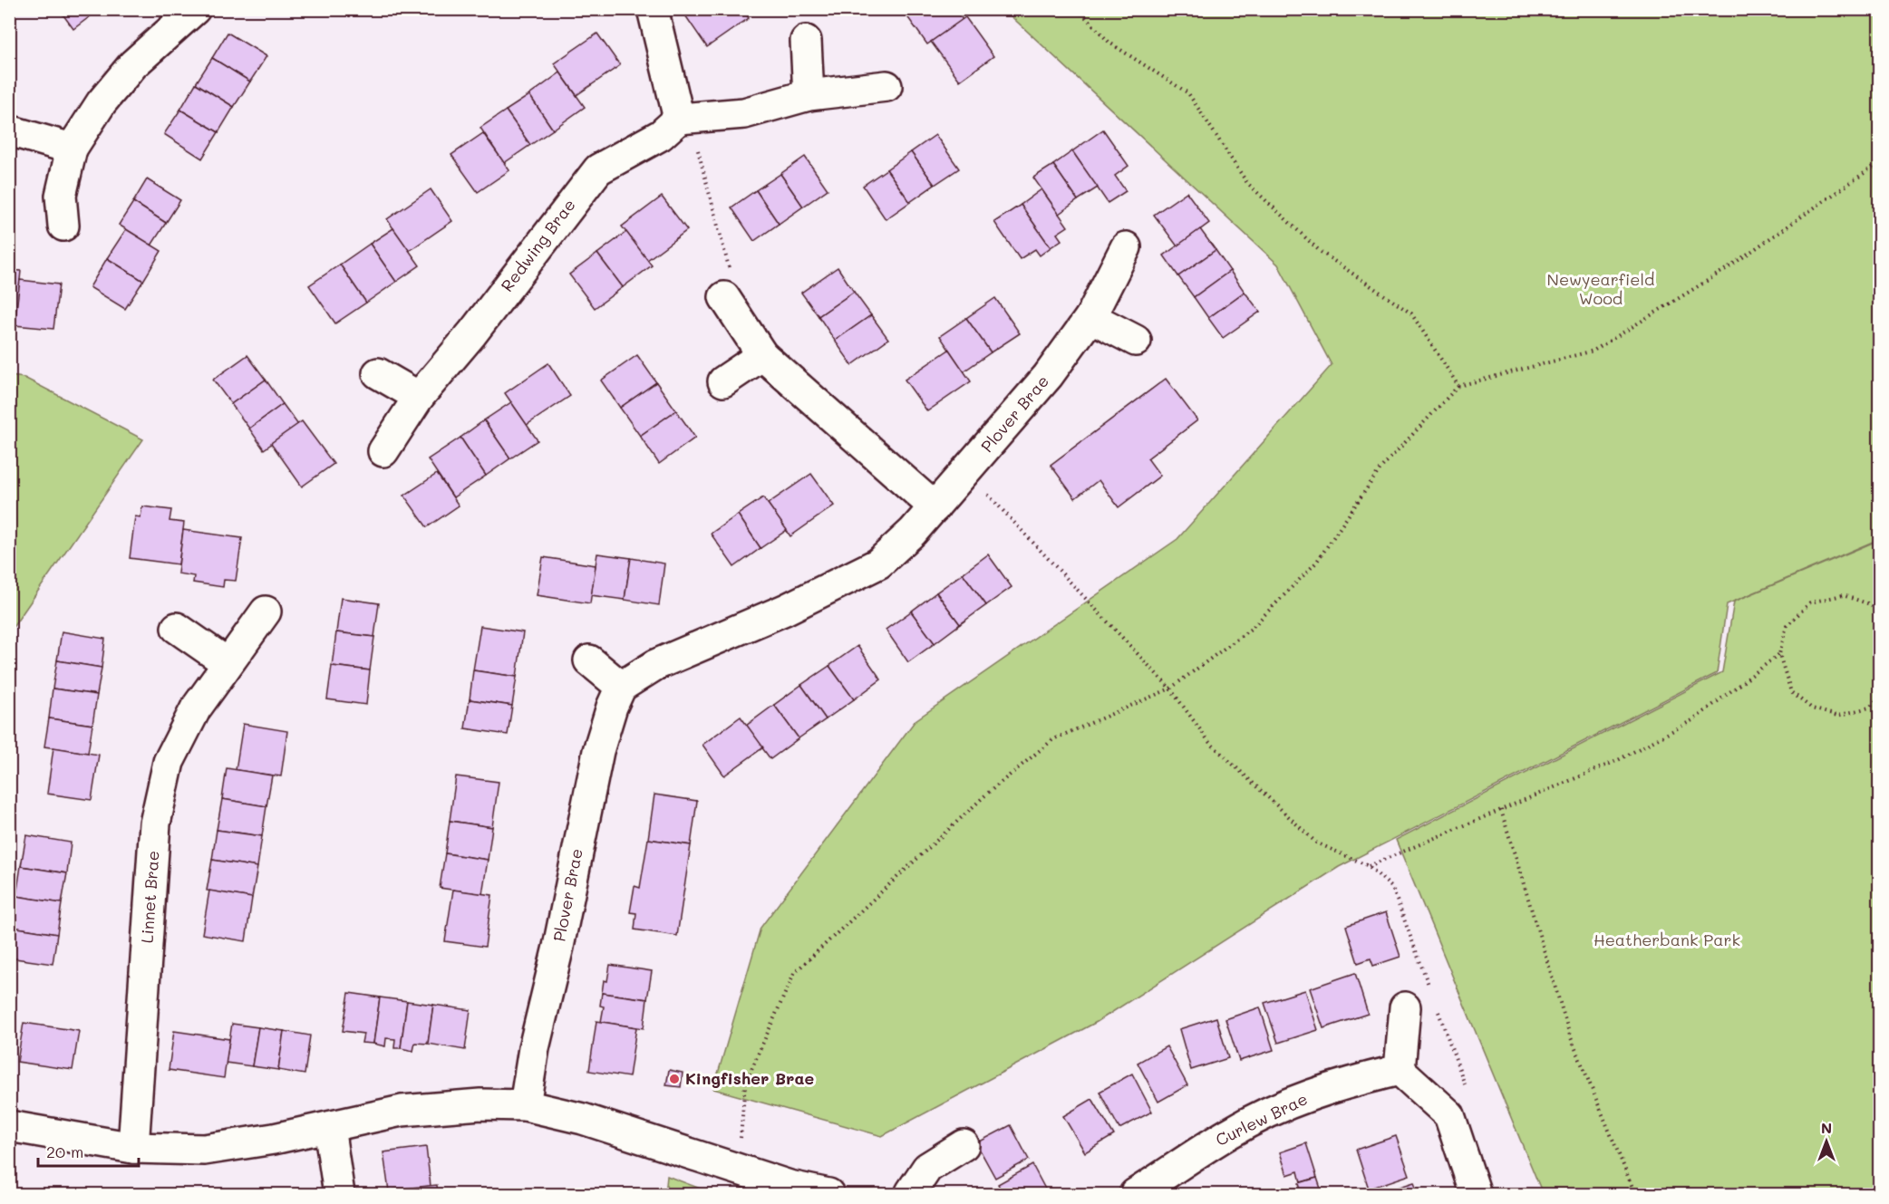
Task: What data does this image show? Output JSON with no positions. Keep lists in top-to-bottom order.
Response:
{
  "streets": {
    "street": [
      "Redwing Brae",
      "Plover Brae",
      "Linnet Brae",
      "Curlew Brae"
    ]
  },
  "parks": ["Newyearfield Wood", "Heatherbank Park"],
  "places": ["Kingfisher Brae"],
  "scale_bar": "20 m",
  "north": "top"
}
